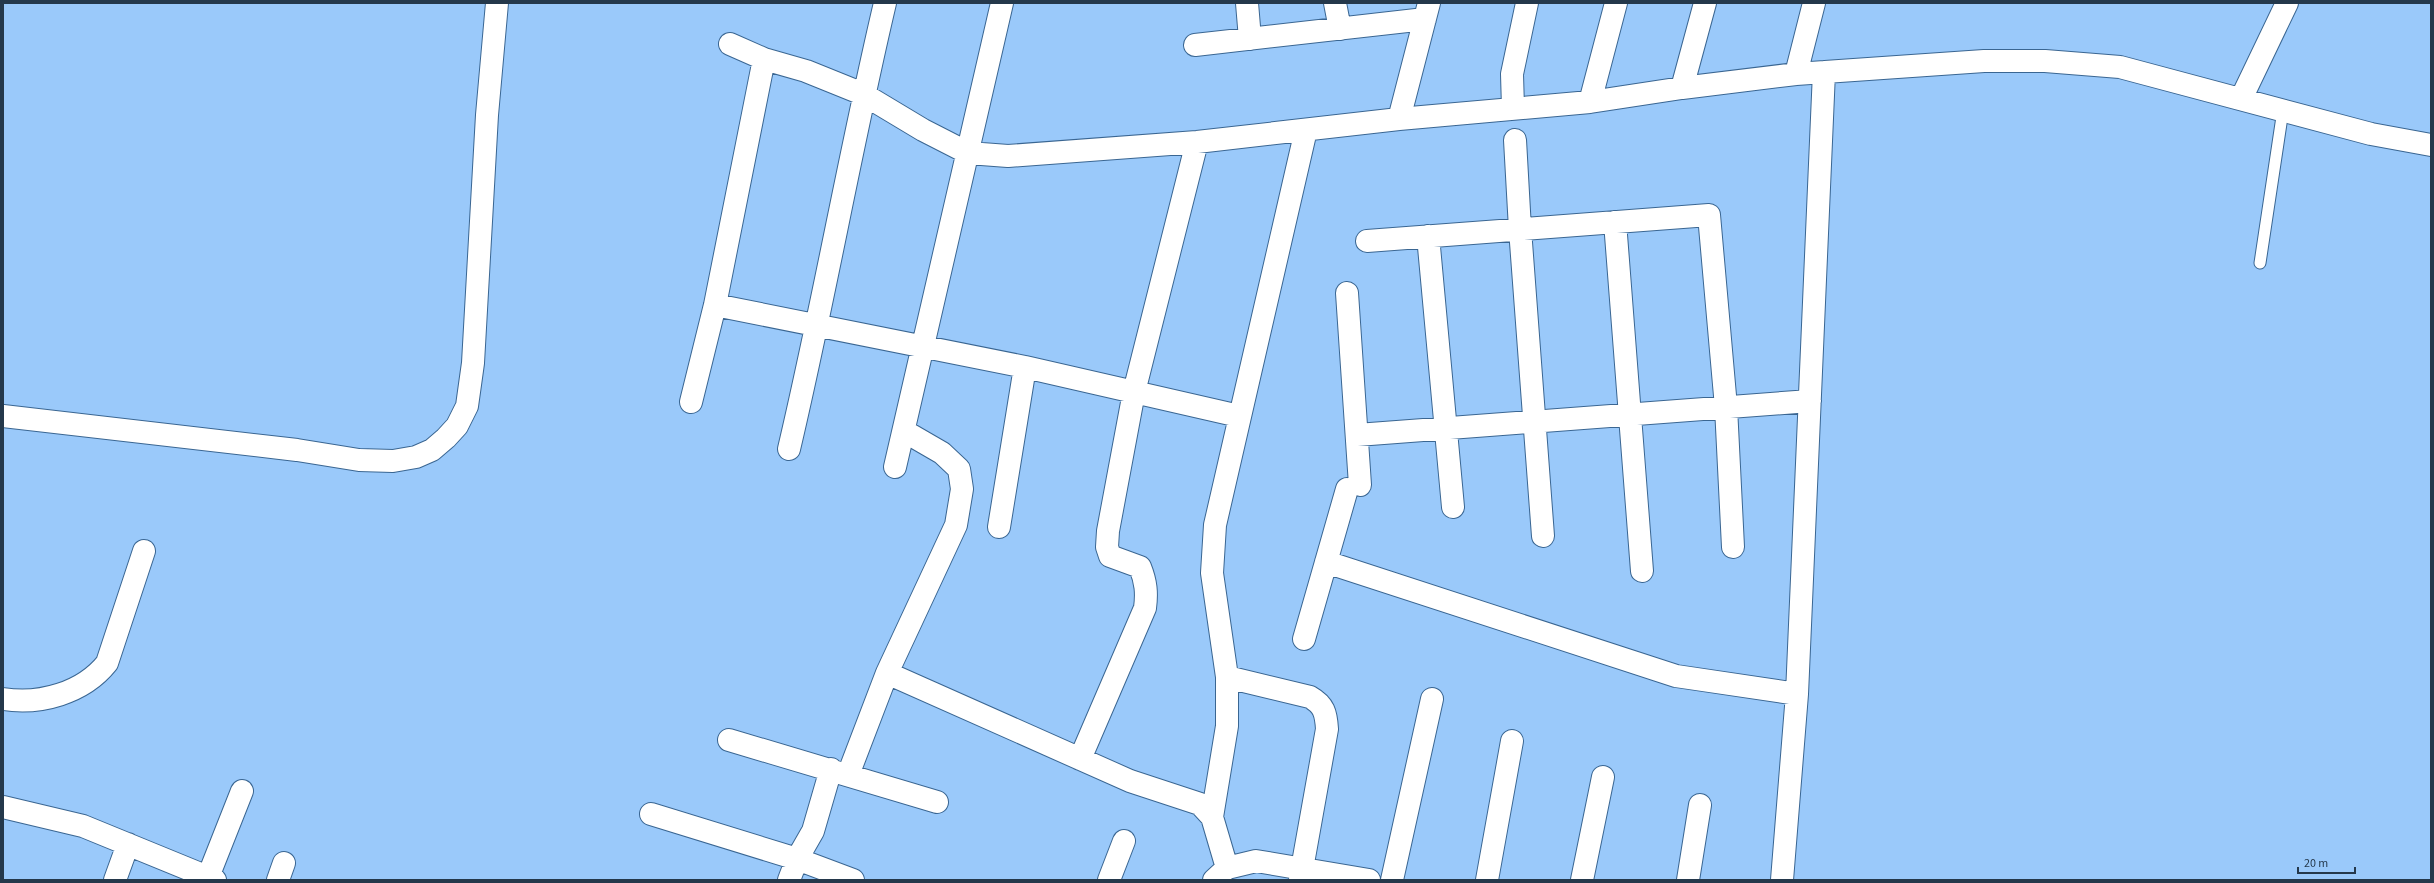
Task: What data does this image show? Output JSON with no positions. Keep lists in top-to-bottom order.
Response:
{
  "scale_bar": "20 m"
}
